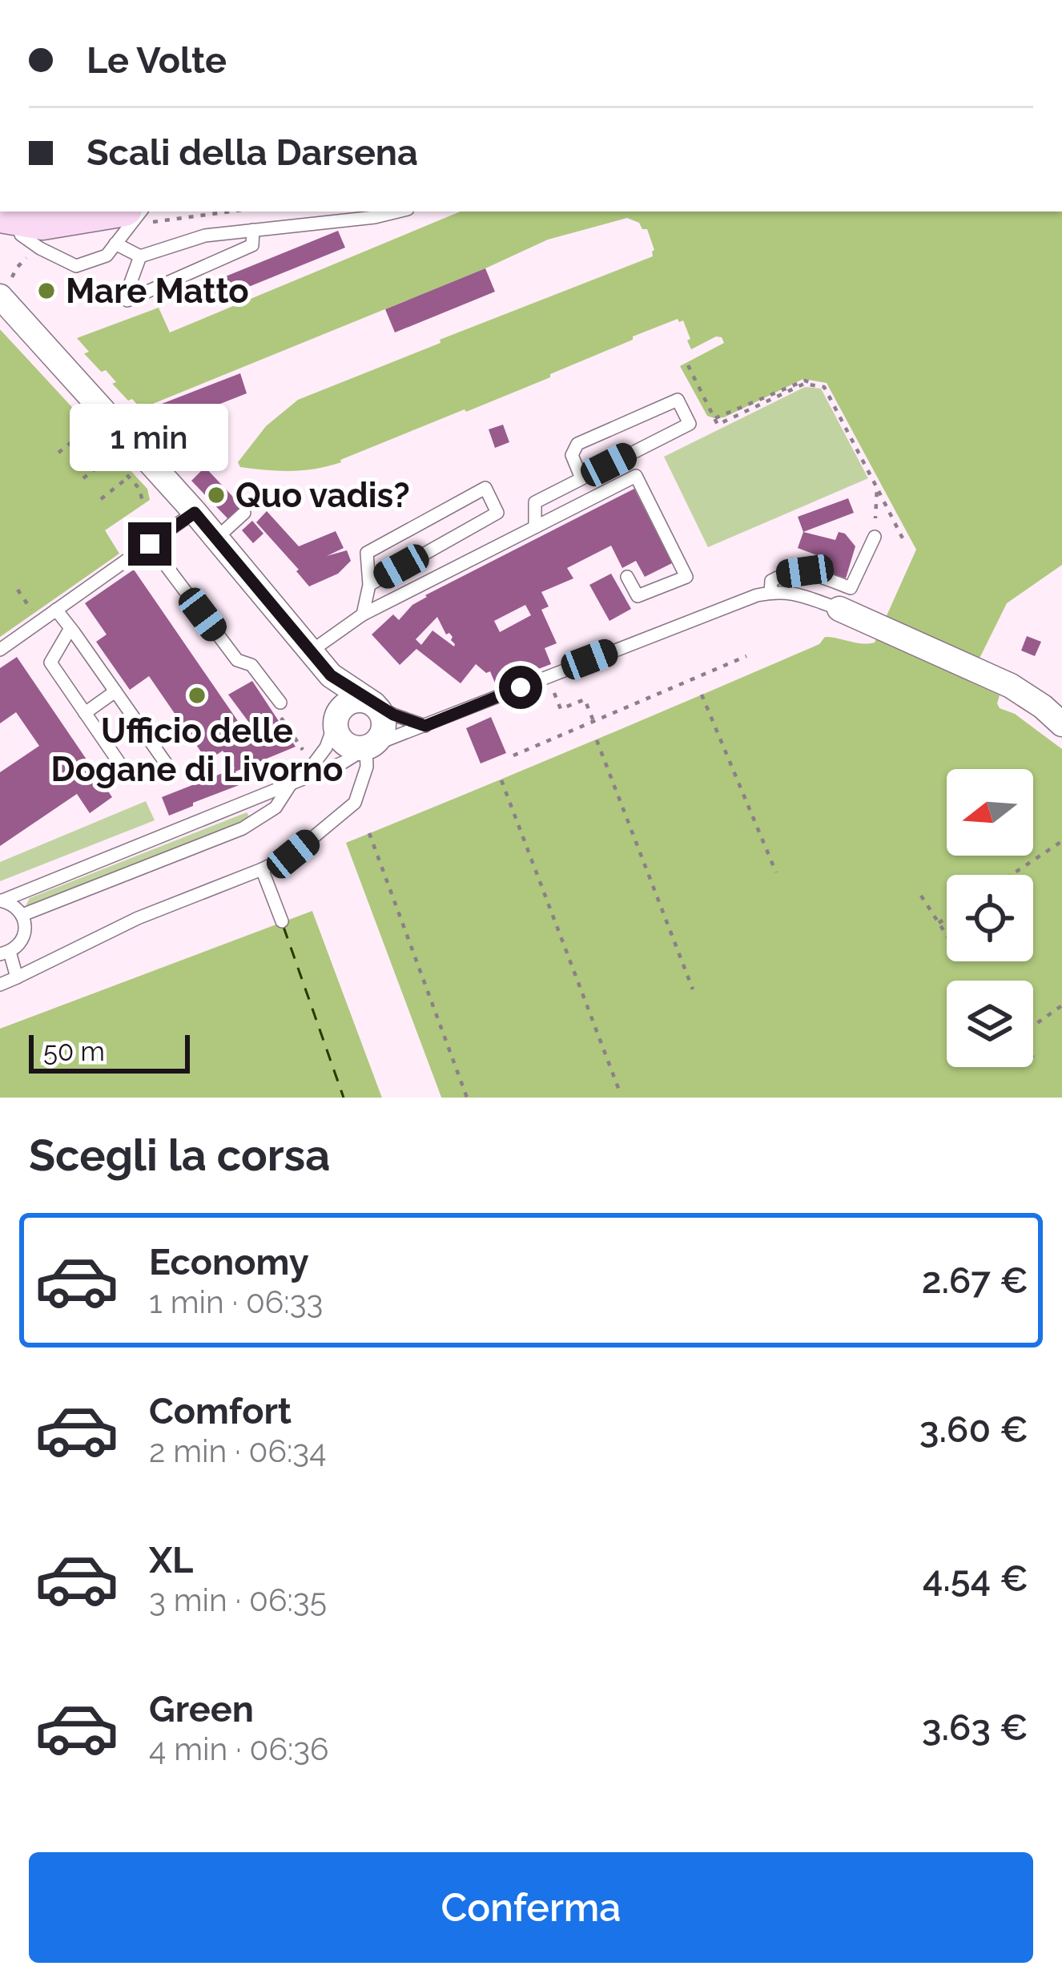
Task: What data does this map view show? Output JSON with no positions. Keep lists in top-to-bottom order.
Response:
{
  "places": ["Mare Matto", "Quo vadis?", "Ufficio delle Dogane di Livorno"],
  "scale_bar": "50 m",
  "north": "left",
  "page": {
    "banner": ["Le Volte", "Scali della Darsena"],
    "bubble": "1 min",
    "scale": "50 m",
    "heading": "Scegli la corsa",
    "list": [
      {
        "name": "Economy",
        "note": "1 min · 06:33",
        "value": "2.67 €"
      },
      {
        "name": "Comfort",
        "note": "2 min · 06:34",
        "value": "3.60 €"
      },
      {
        "name": "XL",
        "note": "3 min · 06:35",
        "value": "4.54 €"
      },
      {
        "name": "Green",
        "note": "4 min · 06:36",
        "value": "3.63 €"
      }
    ],
    "buttons": "Conferma"
  }
}
